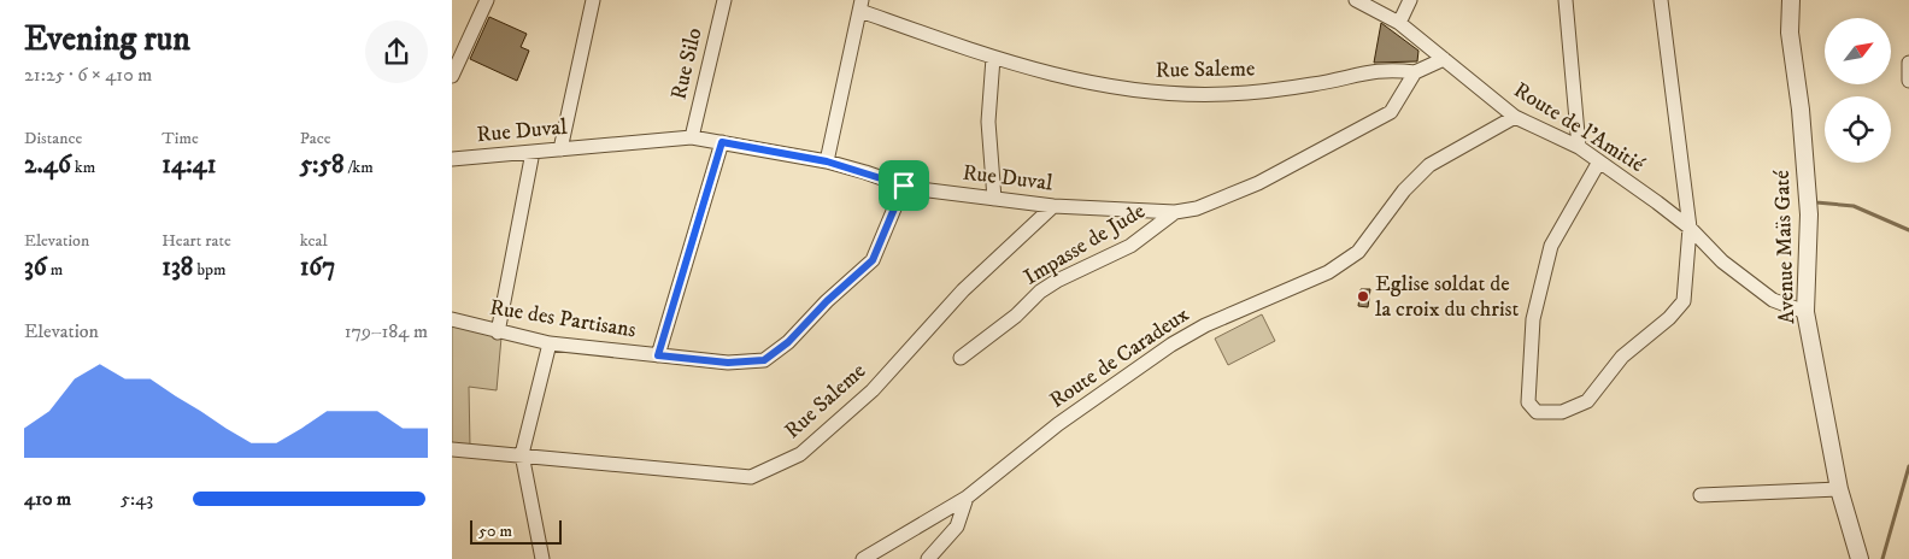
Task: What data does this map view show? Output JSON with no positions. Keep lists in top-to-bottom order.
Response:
{
  "streets": {
    "street": [
      "Rue Silo",
      "Rue Saleme",
      "Route de l'Amitié",
      "Rue Duval",
      "Impasse de Jude",
      "Avenue Maïs Gaté",
      "Rue des Partisans",
      "Route de Caradeux"
    ]
  },
  "crossings": [
    ["Rue Silo", "Rue Duval"],
    ["Rue Saleme", "Rue Duval"],
    ["Route de l'Amitié", "Avenue Maïs Gaté"],
    ["Route de l'Amitié", "Route de Caradeux"],
    ["Rue Duval", "Impasse de Jude"],
    ["Rue Duval", "Rue des Partisans"]
  ],
  "places": ["Eglise soldat de la croix du christ"],
  "scale_bar": "50 m",
  "north": "top right",
  "page": {
    "heading": ["Evening run", "21:25 · 6 × 410 m"],
    "stats": [
      ["Distance", "2.46 km"],
      ["Time", "14:41"],
      ["Pace", "5:58 /km"],
      ["Elevation", "36 m"],
      ["Heart rate", "138 bpm"],
      ["kcal", "167"]
    ],
    "chart": ["Elevation", "179–184 m"],
    "list": [
      {
        "name": "410 m",
        "note": "5:43"
      }
    ],
    "scale": "50 m"
  }
}
